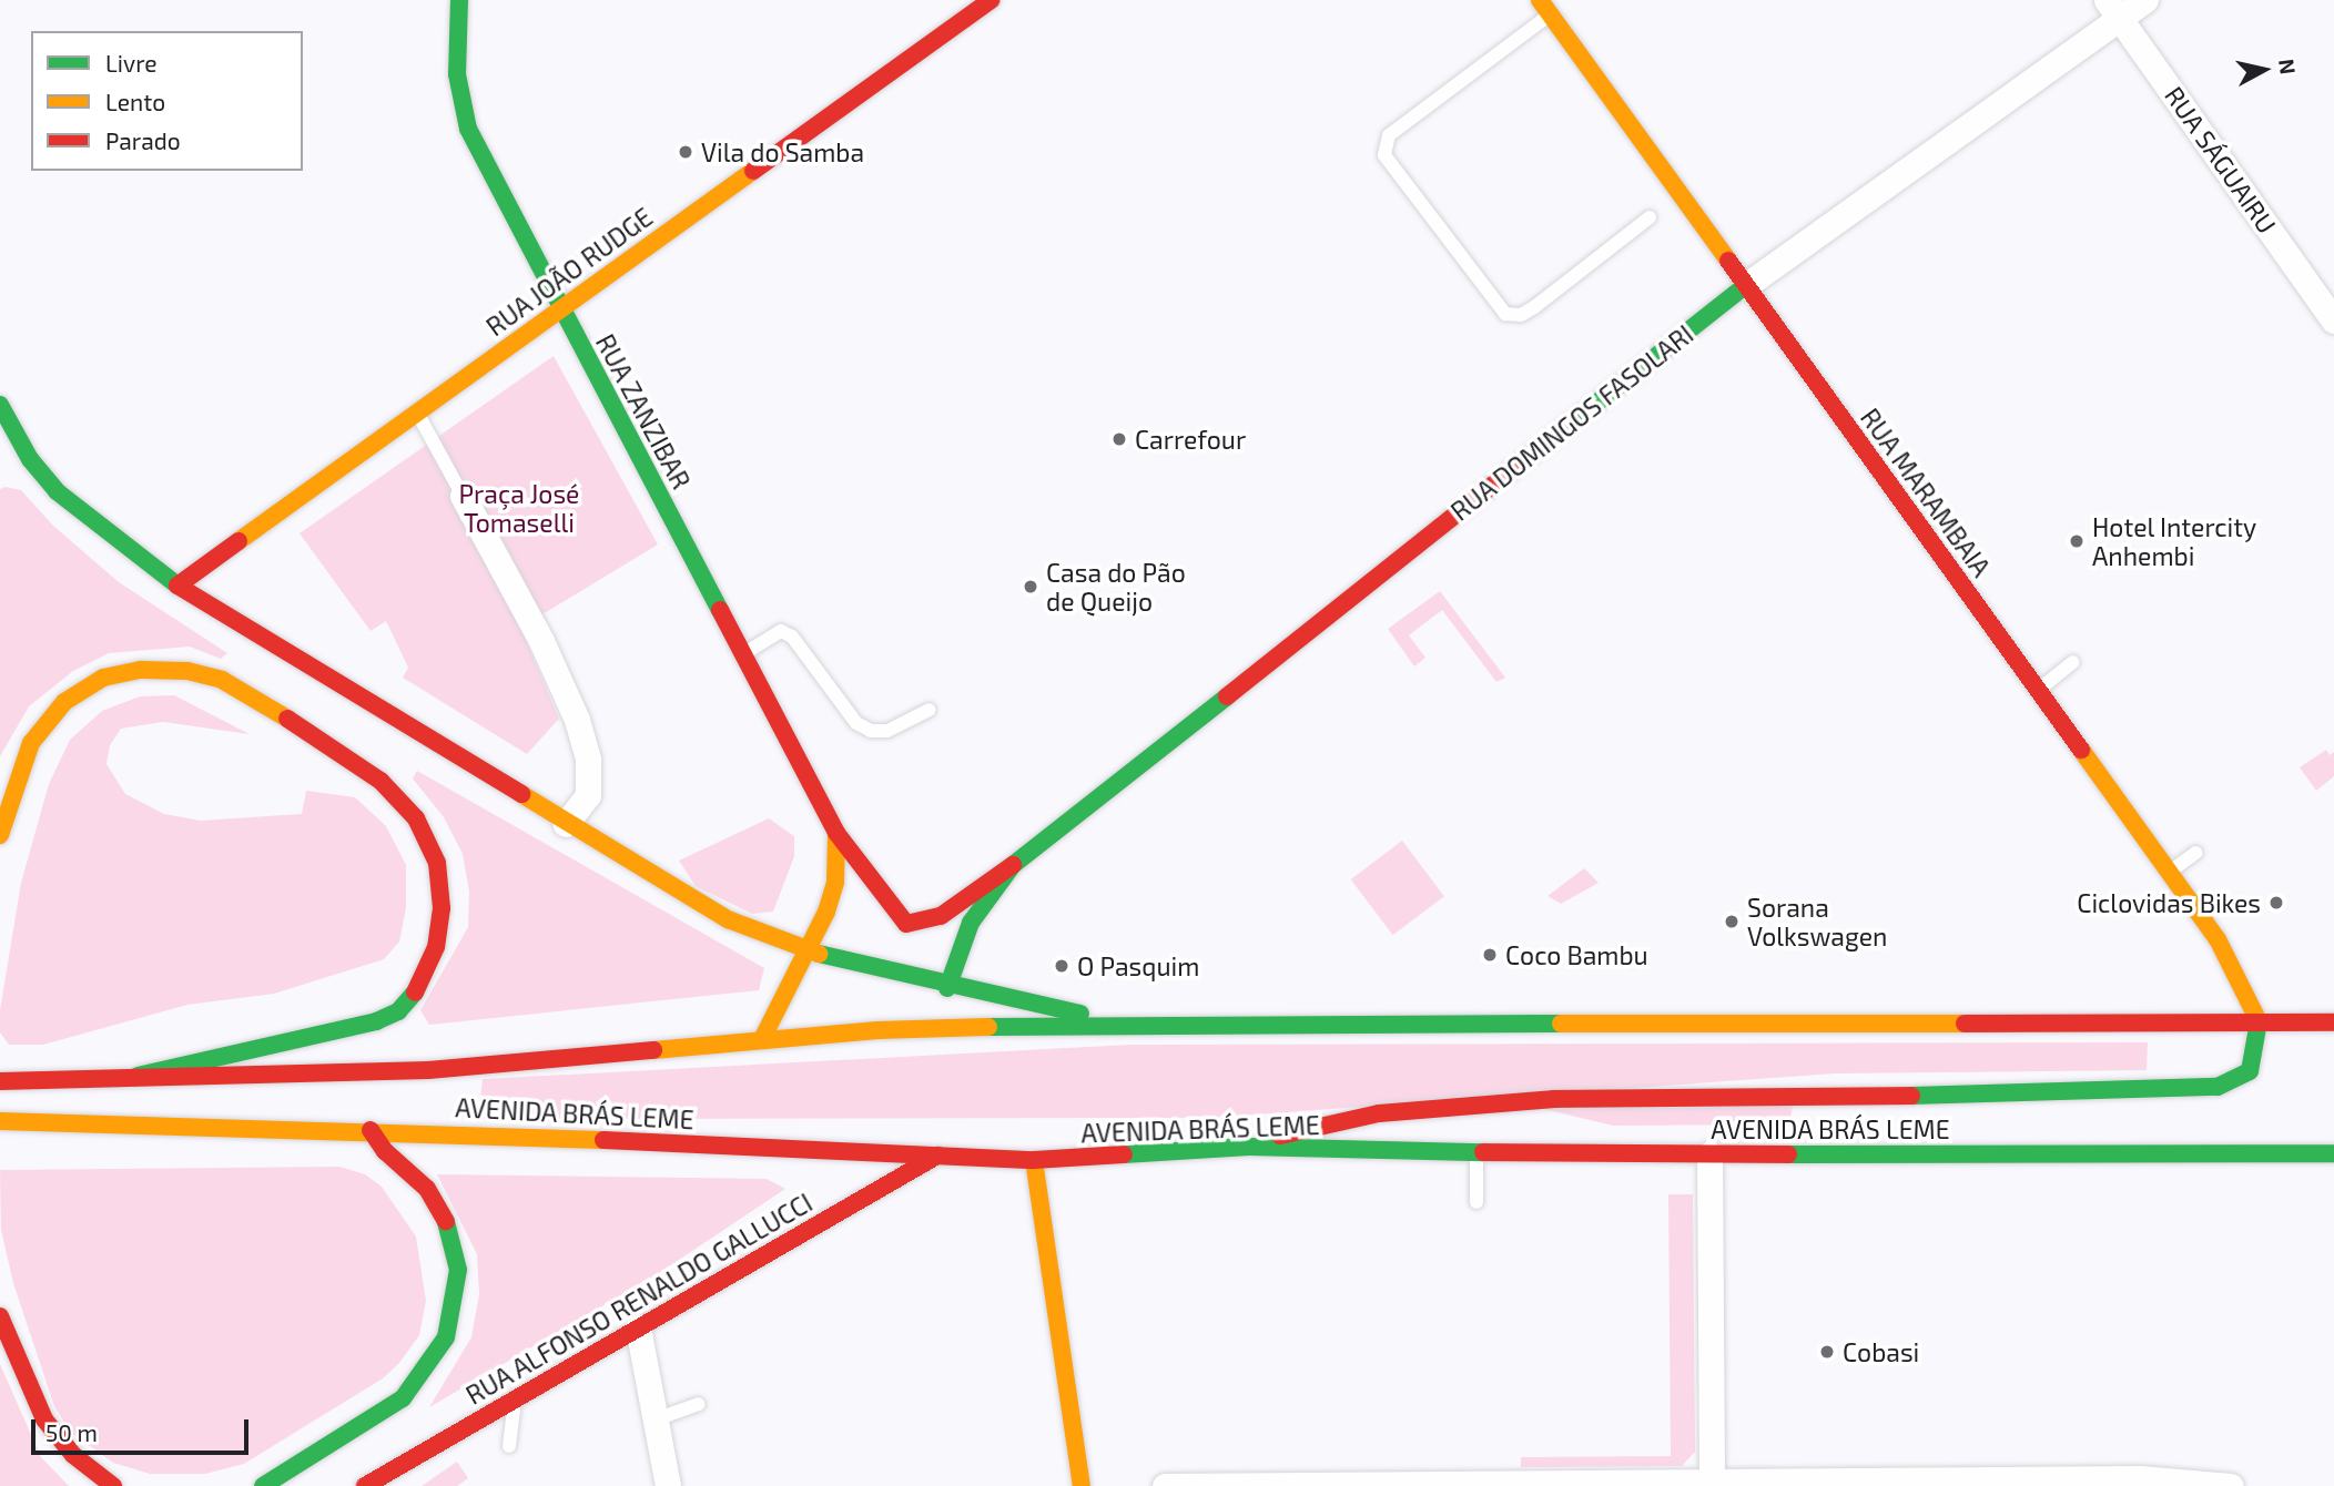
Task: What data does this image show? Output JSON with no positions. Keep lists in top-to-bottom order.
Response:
{
  "streets": {
    "main road": [
      "RUA JOÃO RUDGE",
      "RUA ZANZIBAR",
      "RUA DOMINGOS FASOLARI",
      "RUA MARAMBAIA",
      "AVENIDA BRÁS LEME",
      "RUA ALFONSO RENALDO GALLUCCI"
    ],
    "street": ["RUA SÁGUAIRU"]
  },
  "crossings": [
    ["RUA SÁGUAIRU", "RUA DOMINGOS FASOLARI"],
    ["RUA JOÃO RUDGE", "RUA ZANZIBAR"],
    ["RUA ZANZIBAR", "RUA DOMINGOS FASOLARI"],
    ["RUA DOMINGOS FASOLARI", "RUA MARAMBAIA"],
    ["RUA MARAMBAIA", "AVENIDA BRÁS LEME"],
    ["AVENIDA BRÁS LEME", "RUA ALFONSO RENALDO GALLUCCI"]
  ],
  "parks": ["Praça José Tomaselli"],
  "places": [
    "Vila do Samba",
    "Carrefour",
    "Hotel Intercity Anhembi",
    "Casa do Pão de Queijo",
    "Ciclovidas Bikes",
    "Sorana Volkswagen",
    "Coco Bambu",
    "O Pasquim",
    "Cobasi"
  ],
  "legend": ["Livre", "Lento", "Parado"],
  "scale_bar": "50 m",
  "north": "right"
}
